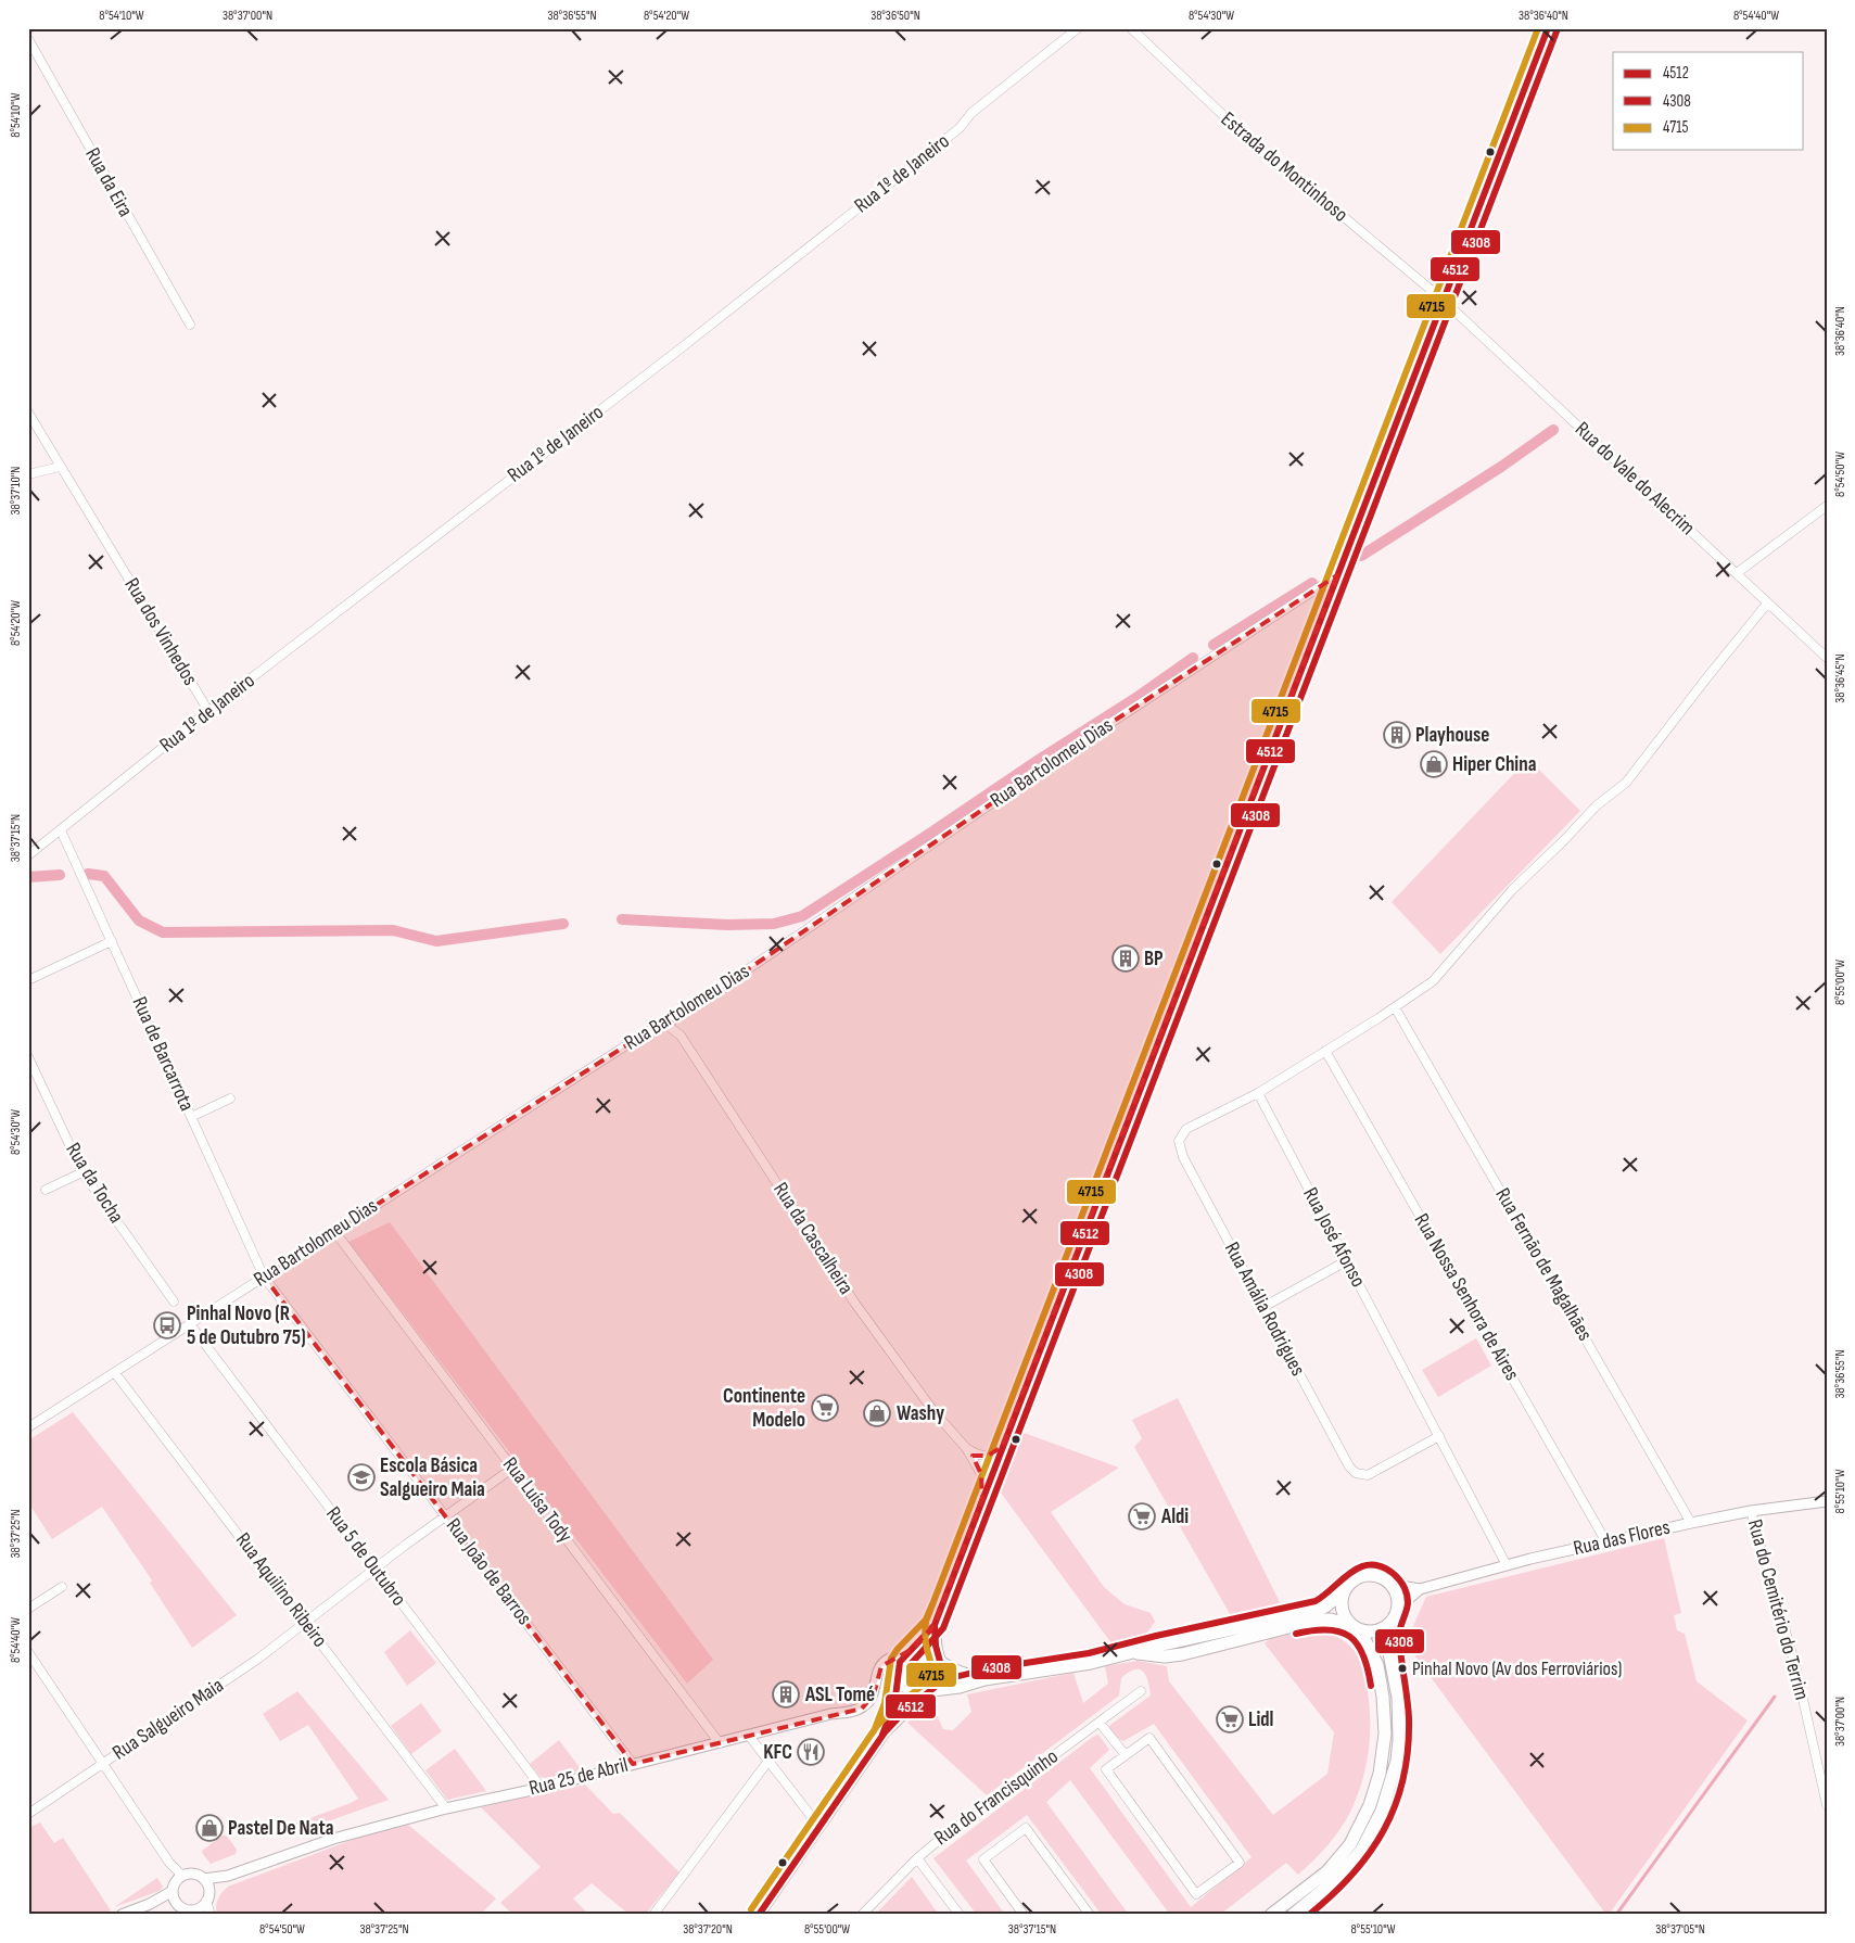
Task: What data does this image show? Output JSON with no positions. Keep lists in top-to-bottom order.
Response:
{
  "streets": {
    "street": [
      "Estrada do Montinhoso",
      "Rua 1º de Janeiro",
      "Rua da Eira",
      "Rua do Vale do Alecrim",
      "Rua dos Vinhedos",
      "Rua Bartolomeu Dias",
      "Rua de Barcarrota",
      "Rua da Tocha",
      "Rua José Afonso",
      "Rua da Cascalheira",
      "Rua Fernão de Magalhães",
      "Rua Nossa Senhora de Aires",
      "Rua Amália Rodrigues",
      "Rua Luísa Tody",
      "Rua das Flores",
      "Rua 5 de Outubro",
      "Rua João de Barros",
      "Rua Aquilino Ribeiro",
      "Rua do Cemitério do Terrim",
      "Rua Salgueiro Maia",
      "Rua 25 de Abril",
      "Rua do Francisquinho"
    ]
  },
  "crossings": [
    ["Estrada do Montinhoso", "Rua do Vale do Alecrim"],
    ["Rua 1º de Janeiro", "Rua dos Vinhedos"],
    ["Rua 1º de Janeiro", "Rua de Barcarrota"],
    ["Rua Bartolomeu Dias", "Rua de Barcarrota"],
    ["Rua Bartolomeu Dias", "Rua da Cascalheira"],
    ["Rua Bartolomeu Dias", "Rua Luísa Tody"],
    ["Rua Bartolomeu Dias", "Rua 5 de Outubro"],
    ["Rua Bartolomeu Dias", "Rua João de Barros"],
    ["Rua Bartolomeu Dias", "Rua Aquilino Ribeiro"],
    ["Rua de Barcarrota", "Rua João de Barros"],
    ["Rua José Afonso", "Rua Amália Rodrigues"],
    ["Rua José Afonso", "Rua das Flores"],
    ["Rua Fernão de Magalhães", "Rua das Flores"],
    ["Rua Nossa Senhora de Aires", "Rua das Flores"],
    ["Rua Luísa Tody", "Rua Salgueiro Maia"],
    ["Rua Luísa Tody", "Rua 25 de Abril"],
    ["Rua das Flores", "Rua do Cemitério do Terrim"],
    ["Rua 5 de Outubro", "Rua Salgueiro Maia"],
    ["Rua 5 de Outubro", "Rua 25 de Abril"],
    ["Rua João de Barros", "Rua Salgueiro Maia"],
    ["Rua João de Barros", "Rua 25 de Abril"],
    ["Rua Aquilino Ribeiro", "Rua Salgueiro Maia"],
    ["Rua Aquilino Ribeiro", "Rua 25 de Abril"]
  ],
  "places": {
    "building": ["Playhouse", "BP", "ASL Tomé"],
    "shop": ["Hiper China", "Washy", "Pastel De Nata"],
    "bus stop": ["Pinhal Novo (R 5 de Outubro 75)"],
    "supermarket": ["Continente Modelo", "Aldi", "Lidl"],
    "school or university": ["Escola Básica Salgueiro Maia"],
    "other": ["Pinhal Novo (Av dos Ferroviários)"],
    "restaurant": ["KFC"]
  },
  "lines": ["transit line 4512", "transit line 4715", "transit line 4308"],
  "legend": ["4512", "4308", "4715"],
  "coordinates": [
    "8°54'10\"W",
    "38°37'00\"N",
    "38°36'55\"N",
    "8°54'20\"W",
    "38°36'50\"N",
    "8°54'30\"W",
    "38°36'40\"N",
    "8°54'40\"W",
    "8°54'50\"W",
    "38°37'10\"N",
    "38°36'45\"N",
    "38°37'15\"N",
    "8°55'00\"W",
    "8°55'10\"W",
    "38°37'25\"N",
    "38°37'20\"N",
    "38°37'05\"N"
  ]
}
